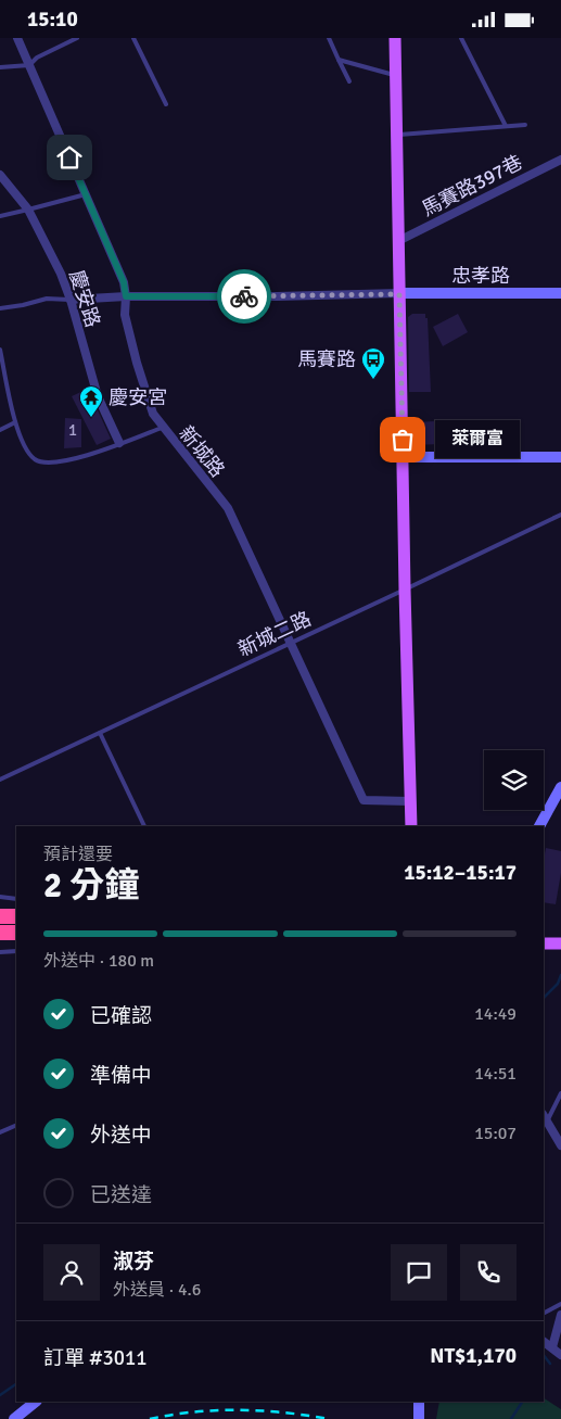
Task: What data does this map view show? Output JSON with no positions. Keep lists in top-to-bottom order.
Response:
{
  "streets": {
    "street": [
      "馬賽路397巷",
      "忠孝路",
      "慶安路",
      "新城路"
    ],
    "lane": ["新城二路"]
  },
  "crossings": [
    ["新城路", "新城二路"]
  ],
  "places": {
    "bus stop": ["馬賽路"],
    "temple": ["慶安宮"],
    "other": ["萊爾富"]
  },
  "house_numbers": ["1"],
  "page": {
    "status": "15:10",
    "bubble": "萊爾富",
    "heading": ["2 分鐘", "預計還要", "15:12–15:17"],
    "panel": [
      "淑芬",
      "外送員 · 4.6",
      "訂單 #3011",
      "NT$1,170"
    ],
    "bar": "外送中 · 180 m",
    "list": [
      ["已確認", "14:49"],
      ["準備中", "14:51"],
      ["外送中", "15:07"],
      "已送達"
    ]
  }
}
